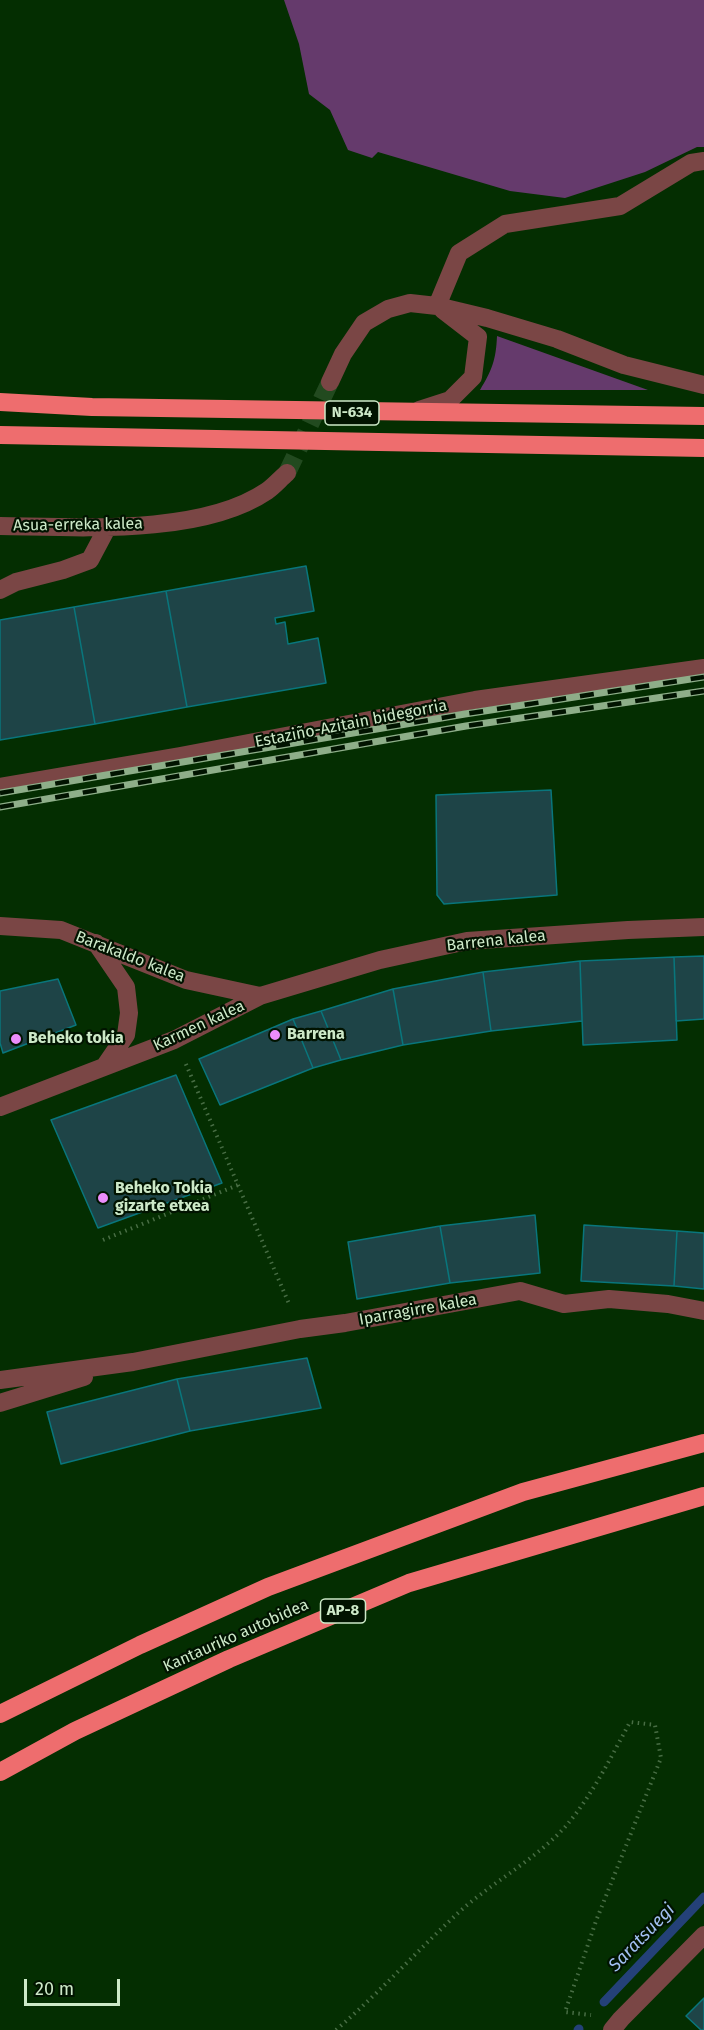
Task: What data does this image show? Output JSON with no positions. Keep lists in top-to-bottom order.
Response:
{
  "streets": {
    "highway": ["N-634", "AP-8", "Kantauriko autobidea"],
    "street": [
      "Asua-erreka kalea",
      "Estaziño-Azitain bidegorria",
      "Barrena kalea",
      "Barakaldo kalea",
      "Karmen kalea",
      "Iparragirre kalea"
    ]
  },
  "crossings": [
    ["Barrena kalea", "Barakaldo kalea"],
    ["Barrena kalea", "Karmen kalea"],
    ["Barakaldo kalea", "Karmen kalea"]
  ],
  "water": ["Saratsuegi"],
  "places": ["Barrena", "Beheko tokia", "Beheko Tokia gizarte etxea"],
  "scale_bar": "20 m"
}
